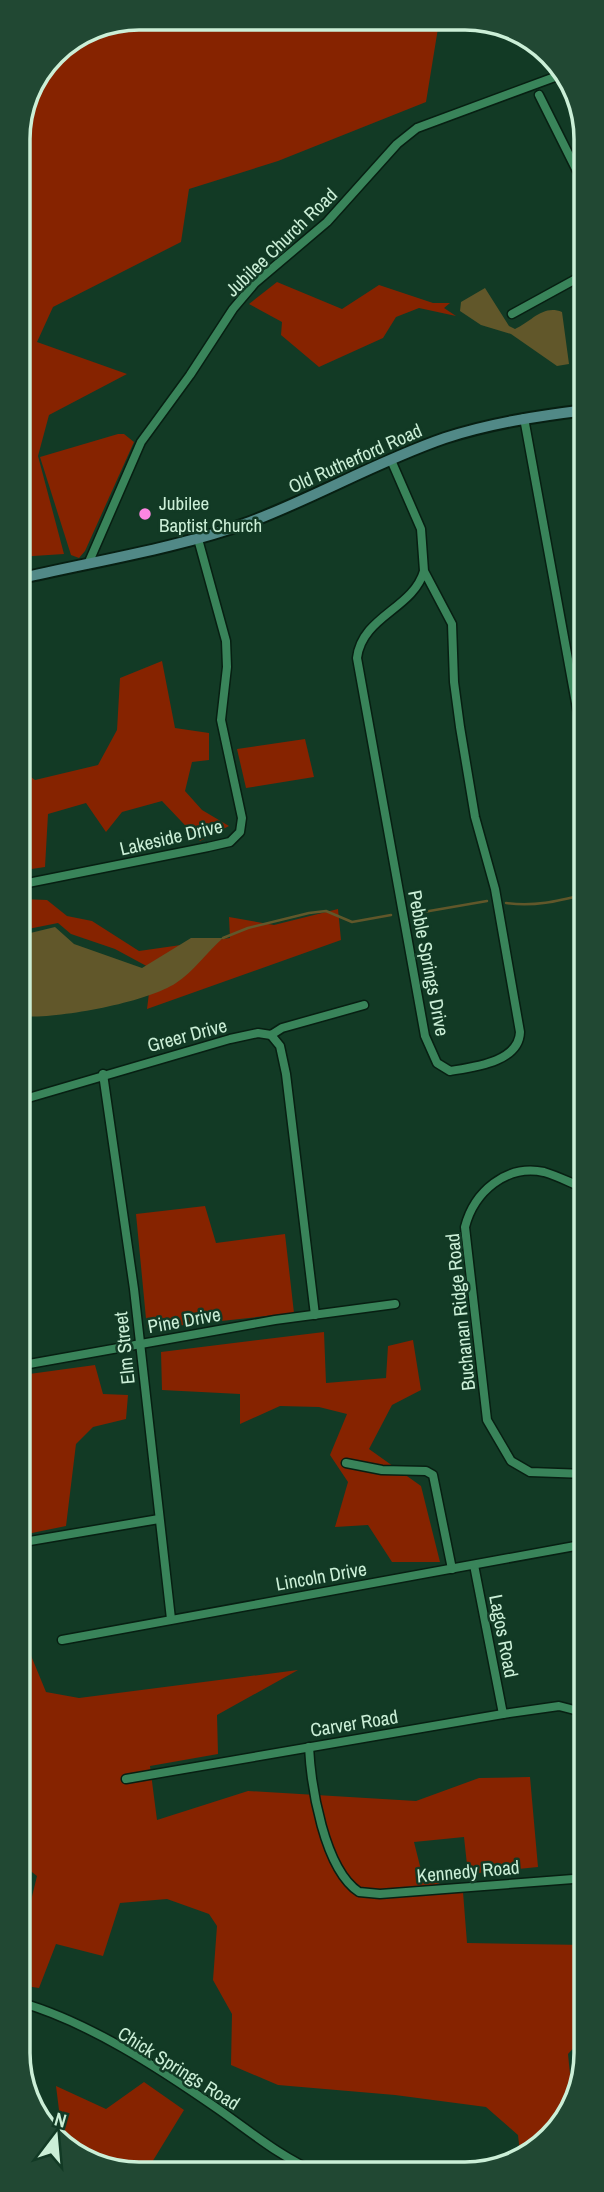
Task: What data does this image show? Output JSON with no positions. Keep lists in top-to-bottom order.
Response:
{
  "streets": {
    "street": [
      "Jubilee Church Road",
      "Old Rutherford Road",
      "Lakeside Drive",
      "Pebble Springs Drive",
      "Greer Drive",
      "Buchanan Ridge Road",
      "Pine Drive",
      "Elm Street",
      "Lincoln Drive",
      "Lagos Road",
      "Carver Road",
      "Kennedy Road",
      "Chick Springs Road"
    ]
  },
  "crossings": [
    ["Jubilee Church Road", "Old Rutherford Road"],
    ["Old Rutherford Road", "Lakeside Drive"],
    ["Old Rutherford Road", "Pebble Springs Drive"],
    ["Greer Drive", "Elm Street"],
    ["Pine Drive", "Elm Street"],
    ["Elm Street", "Lincoln Drive"],
    ["Lincoln Drive", "Lagos Road"],
    ["Lagos Road", "Carver Road"],
    ["Carver Road", "Kennedy Road"]
  ],
  "places": ["Jubilee Baptist Church"],
  "north": "top"
}
